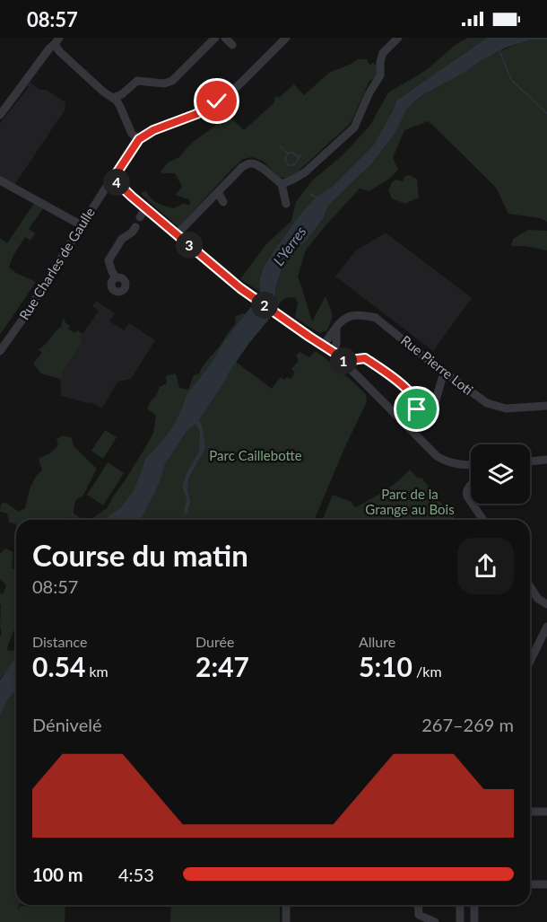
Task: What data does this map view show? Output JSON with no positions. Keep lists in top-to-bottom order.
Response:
{
  "streets": {
    "street": ["Rue Charles de Gaulle", "Rue Pierre Loti"]
  },
  "water": ["L'Yerres"],
  "parks": ["Parc Caillebotte", "Parc de la Grange au Bois"],
  "page": {
    "status": "08:57",
    "pins": [
      "4",
      "3",
      "2",
      "1"
    ],
    "heading": ["Course du matin", "08:57"],
    "stats": [
      ["Distance", "0.54 km"],
      ["Durée", "2:47"],
      ["Allure", "5:10 /km"]
    ],
    "chart": ["Dénivelé", "267–269 m"],
    "list": [
      {
        "name": "100 m",
        "note": "4:53"
      }
    ]
  }
}
